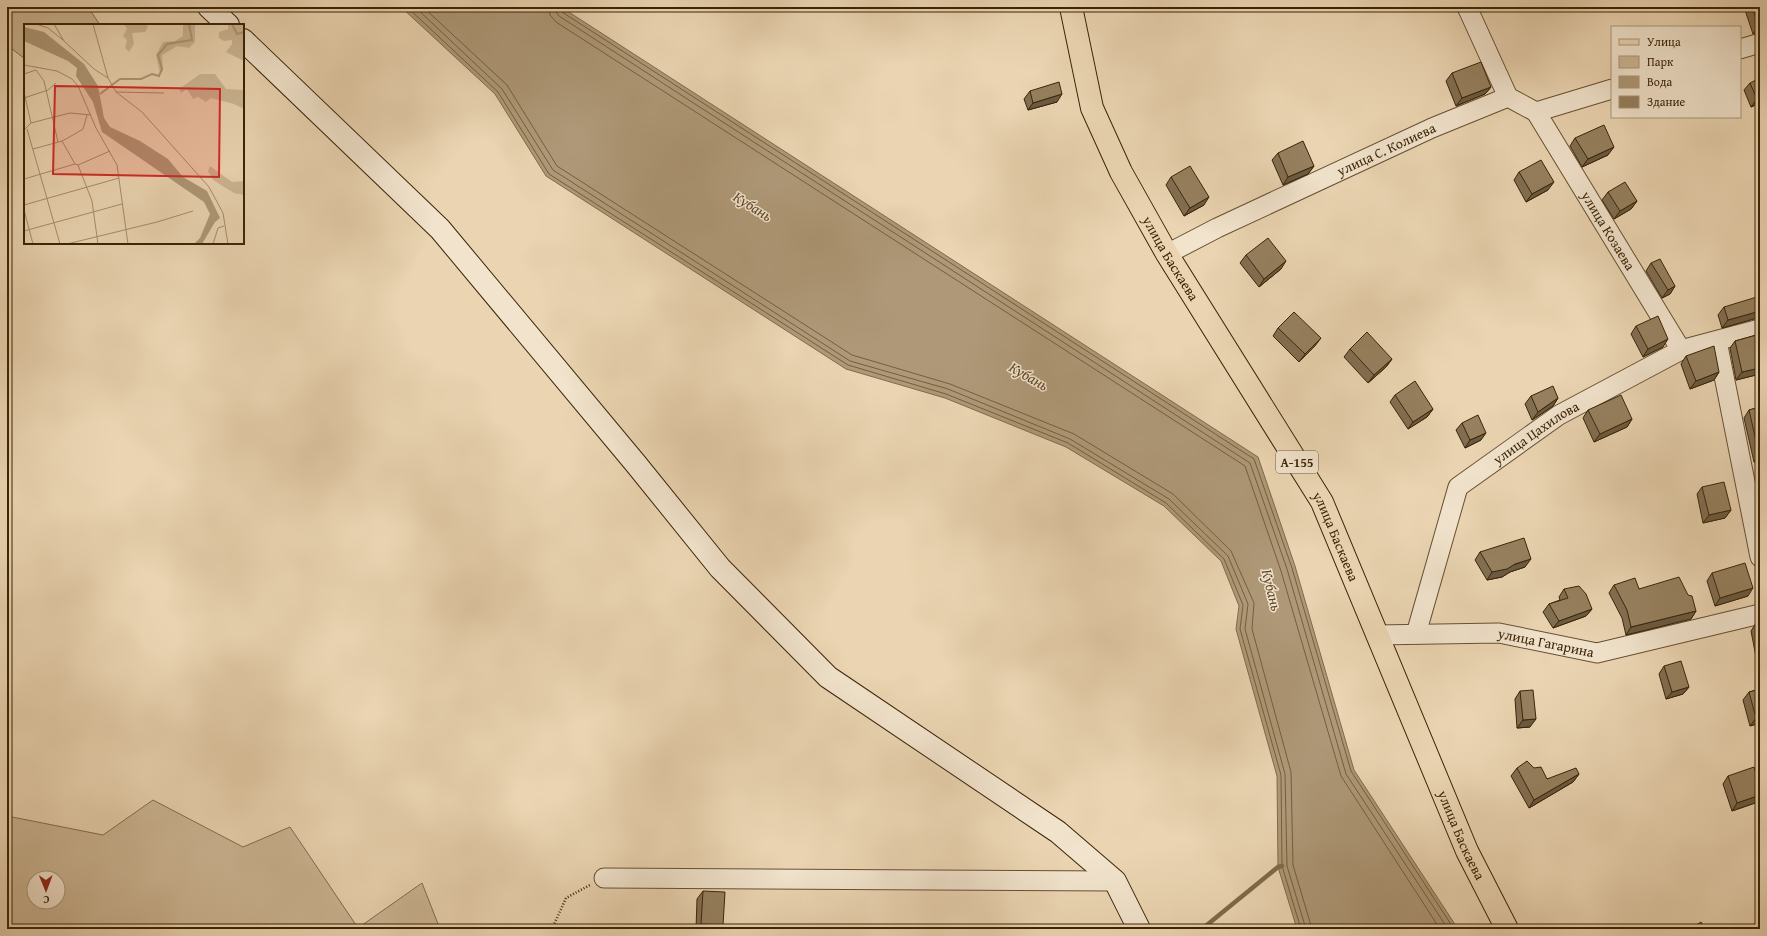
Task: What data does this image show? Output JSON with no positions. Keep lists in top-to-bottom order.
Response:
{
  "streets": {
    "main road": ["улица Баскаева", "А-155"],
    "street": [
      "улица С. Колиева",
      "улица Козаева",
      "улица Цахилова",
      "улица Гагарина"
    ]
  },
  "crossings": [
    ["улица С. Колиева", "улица Баскаева"],
    ["улица Козаева", "улица Цахилова"],
    ["улица Баскаева", "улица Гагарина"],
    ["улица Цахилова", "улица Гагарина"]
  ],
  "water": ["Кубань"],
  "legend": [
    "Улица",
    "Парк",
    "Вода",
    "Здание"
  ],
  "north": "bottom"
}
